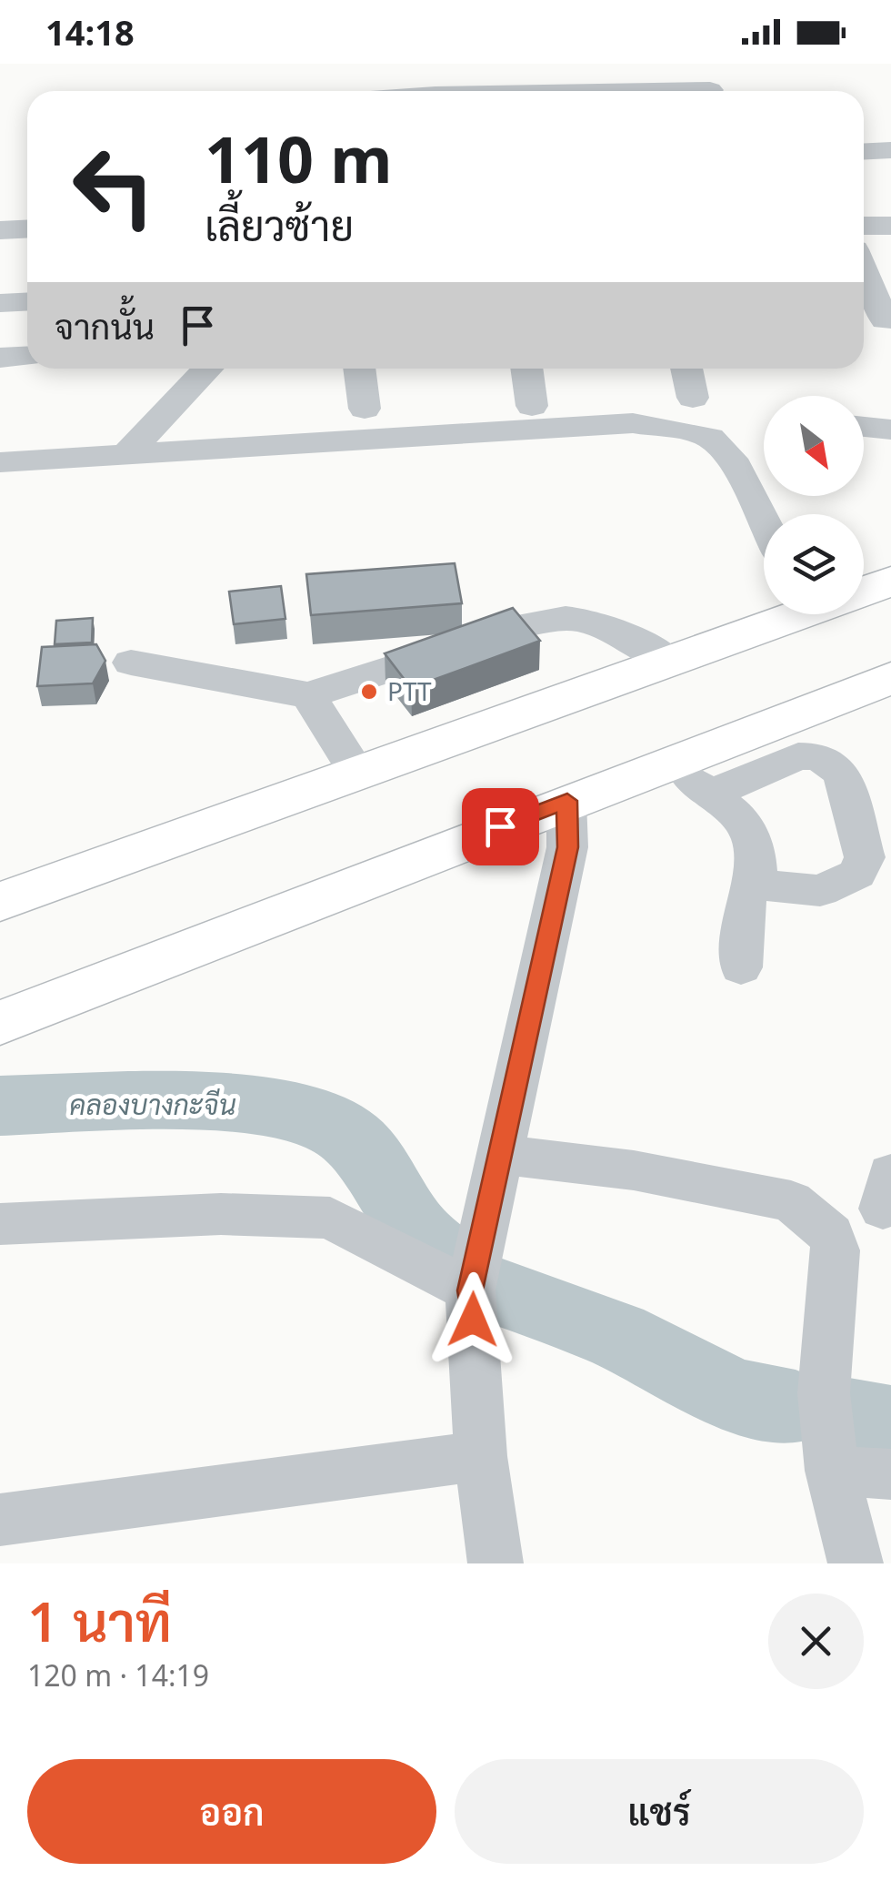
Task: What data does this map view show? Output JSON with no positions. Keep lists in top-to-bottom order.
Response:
{
  "water": ["คลองบางกะจีน"],
  "places": ["PTT"],
  "north": "bottom right",
  "page": {
    "status": "14:18",
    "turn": ["110 m", "เลี้ยวซ้าย"],
    "then": "จากนั้น",
    "heading": ["1 นาที", "120 m · 14:19"],
    "buttons": ["ออก", "แชร์"]
  }
}
